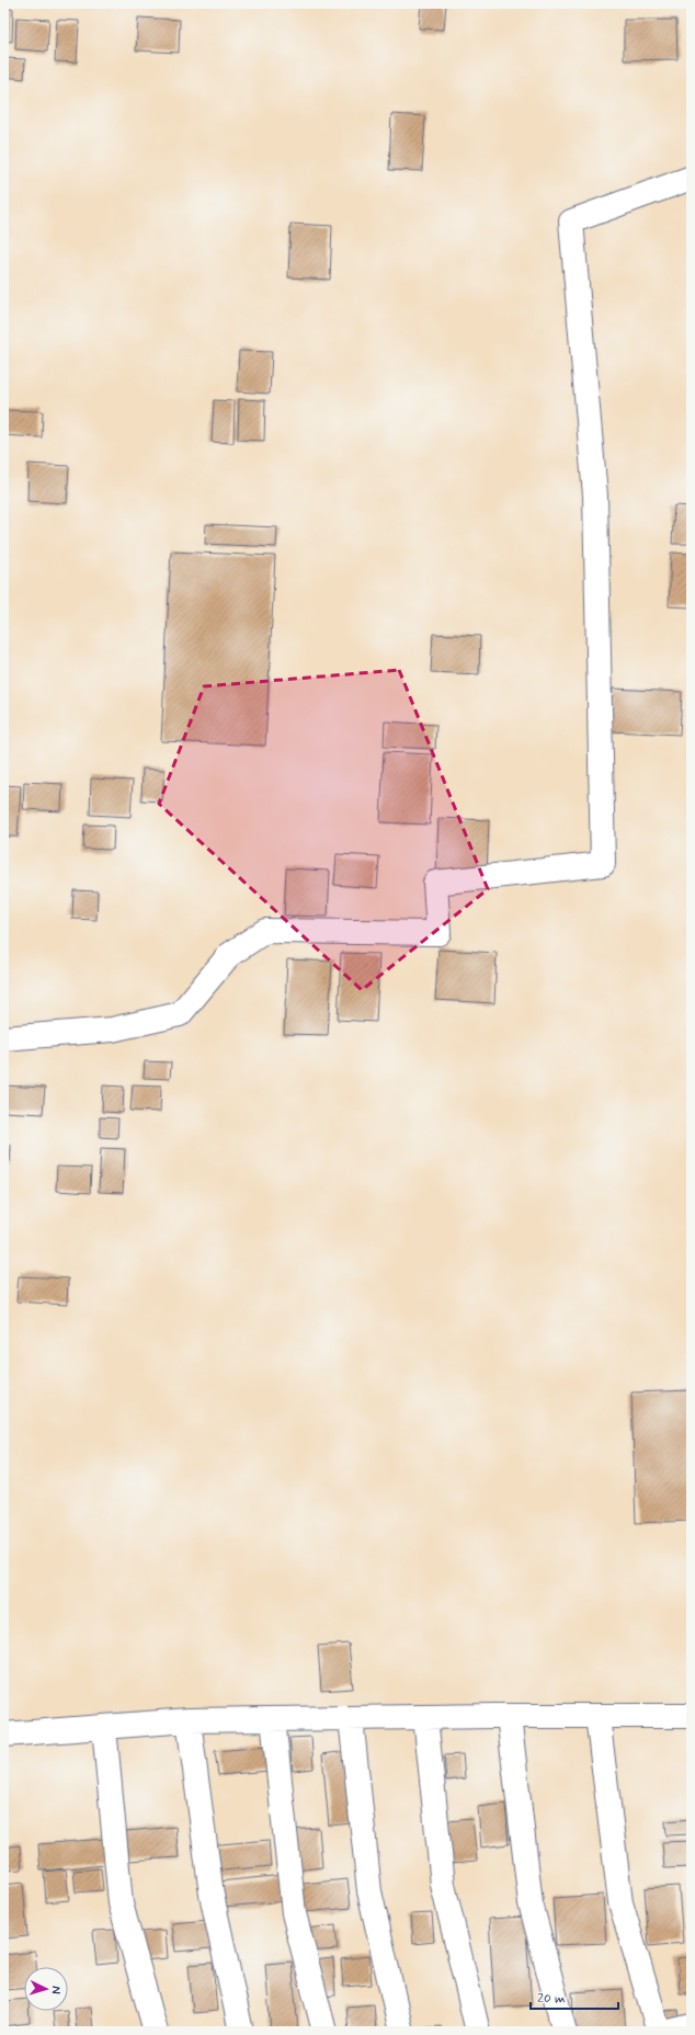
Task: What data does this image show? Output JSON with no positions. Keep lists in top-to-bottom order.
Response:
{
  "scale_bar": "20 m",
  "north": "right"
}
